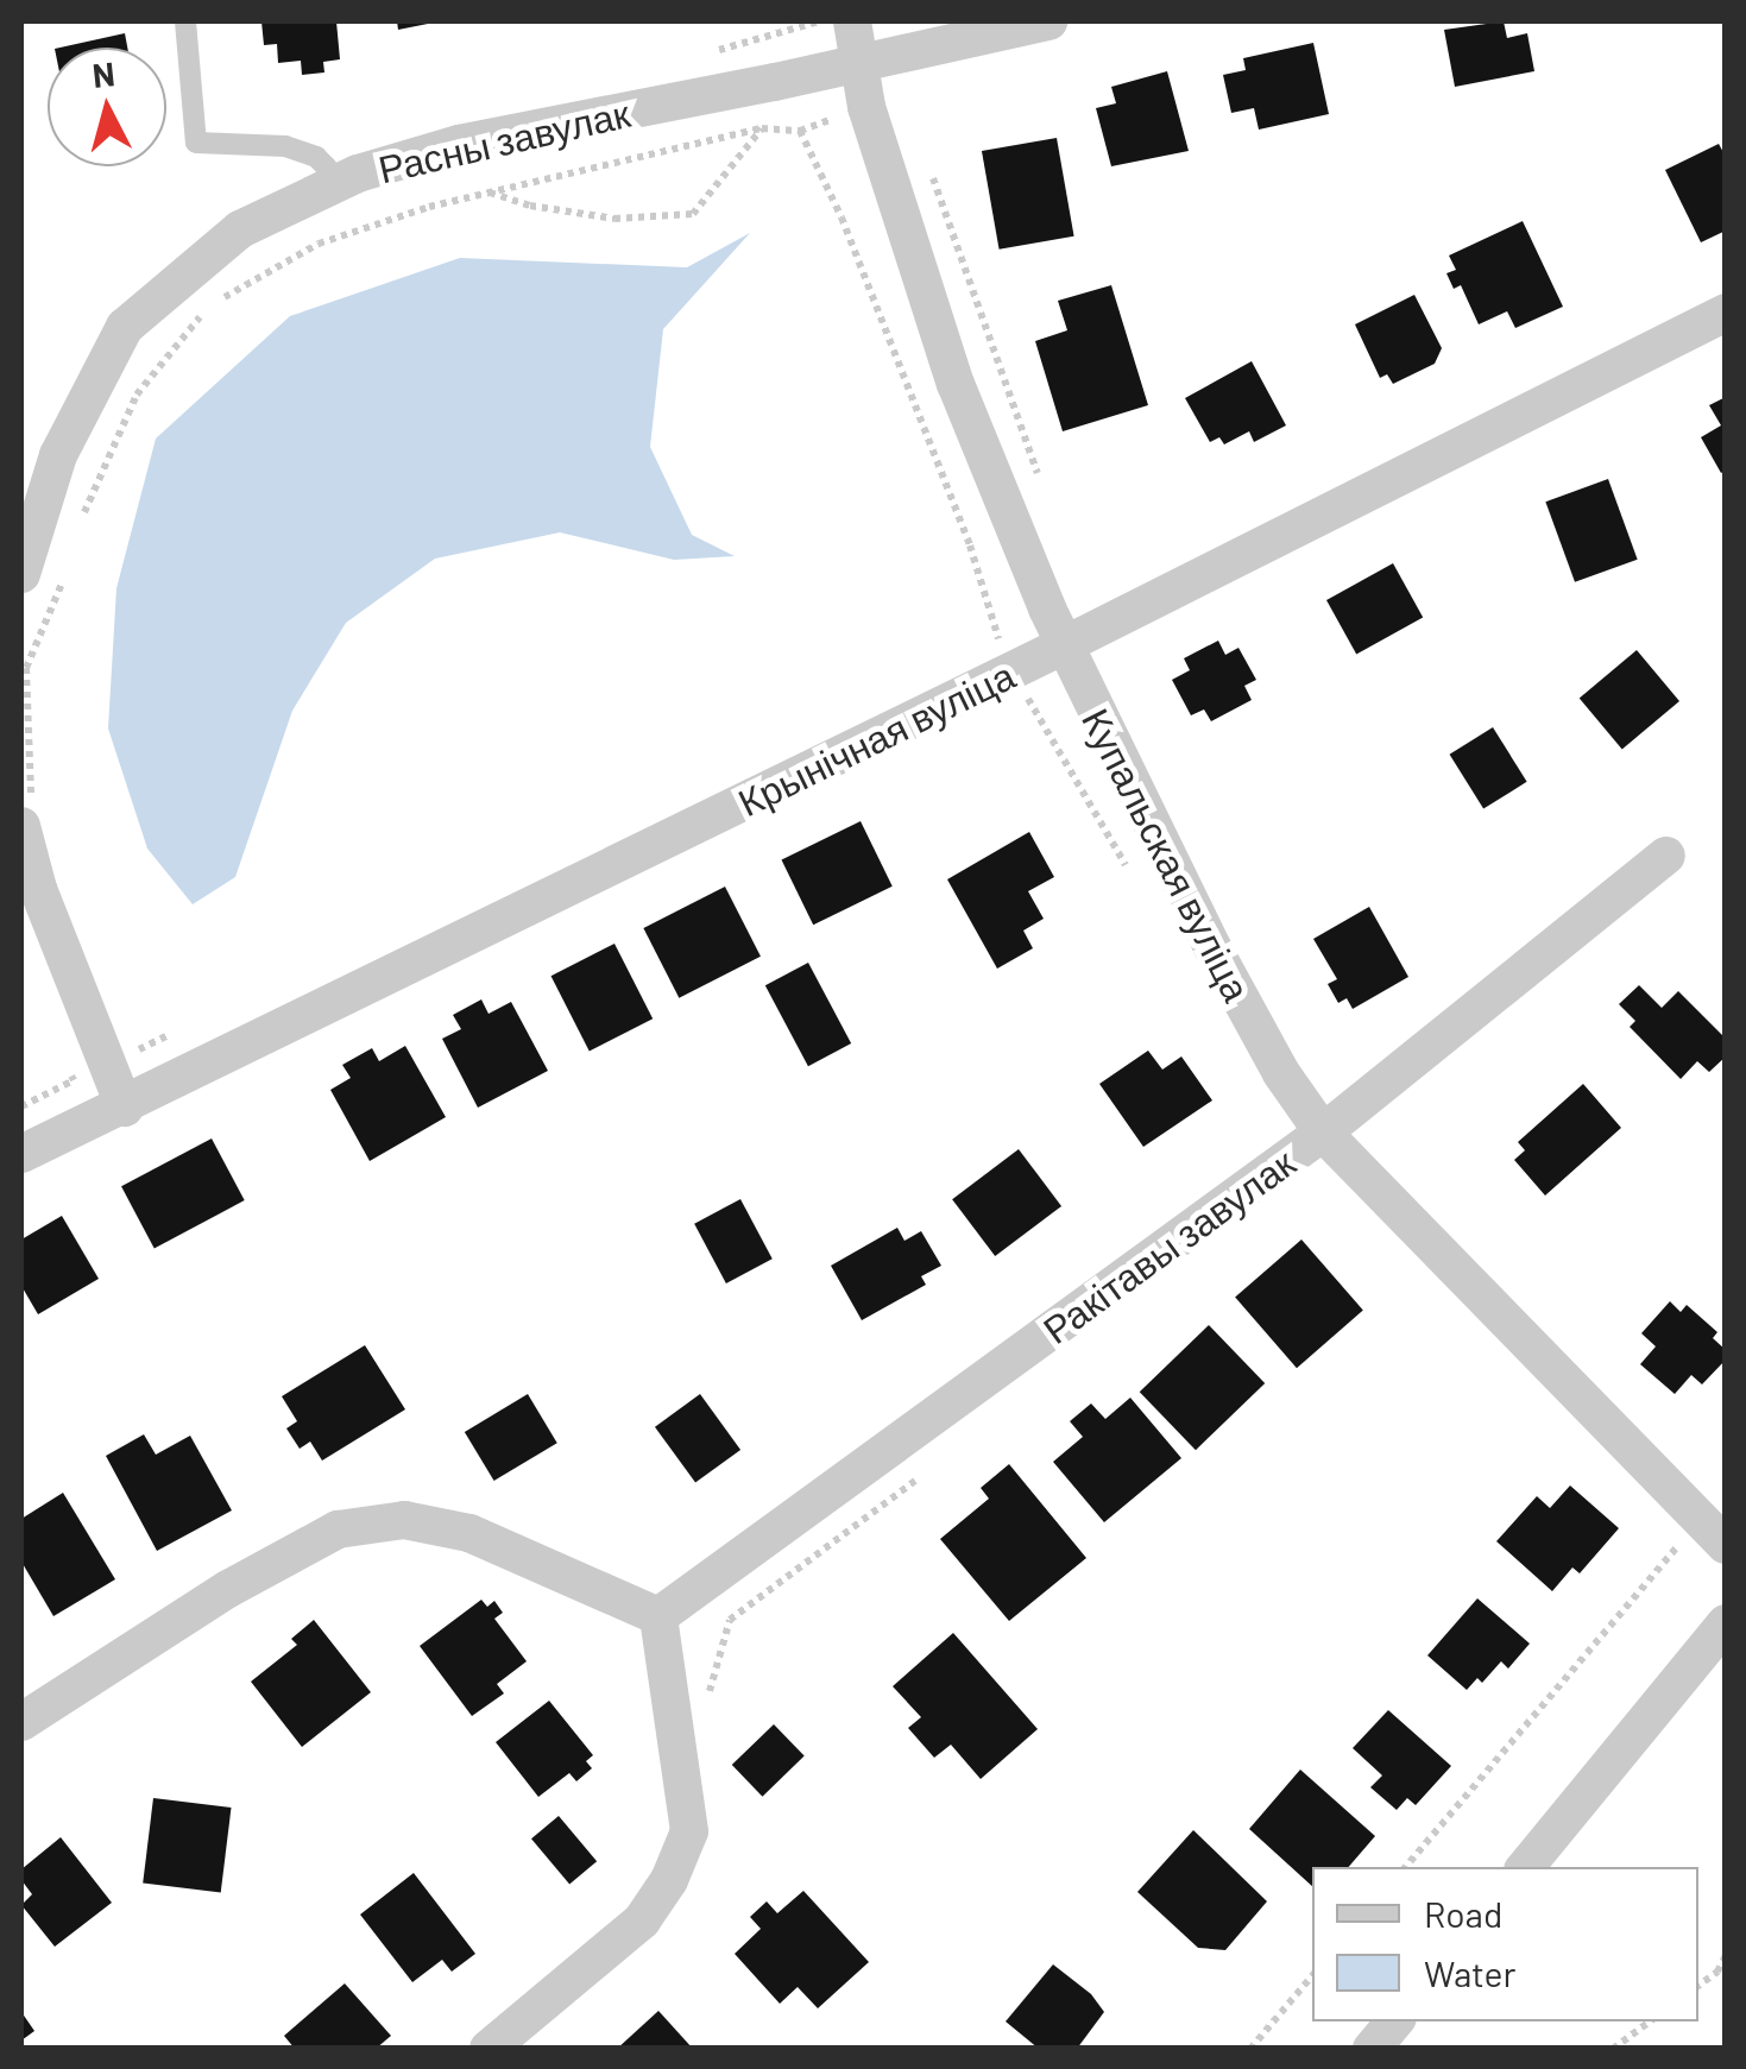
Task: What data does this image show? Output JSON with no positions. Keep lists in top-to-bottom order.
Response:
{
  "streets": {
    "street": [
      "Расны завулак",
      "Крынічная вуліца",
      "Купальская вуліца",
      "Ракітавы завулак"
    ]
  },
  "crossings": [
    ["Расны завулак", "Купальская вуліца"],
    ["Крынічная вуліца", "Купальская вуліца"],
    ["Купальская вуліца", "Ракітавы завулак"]
  ],
  "legend": ["Road", "Water"],
  "north": "top"
}
